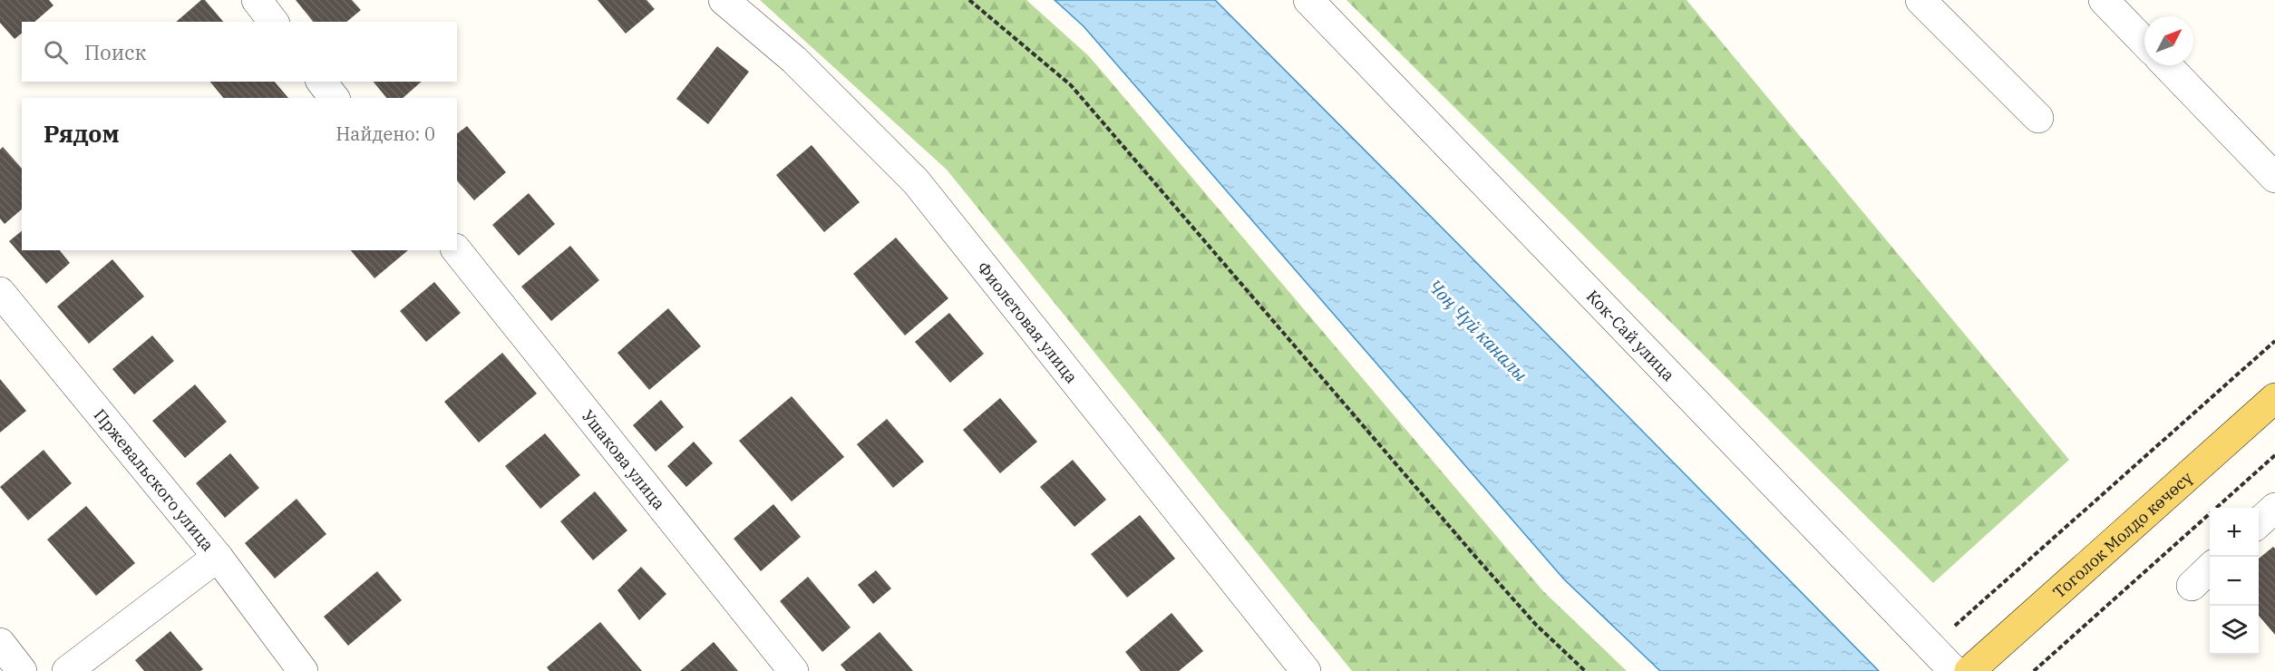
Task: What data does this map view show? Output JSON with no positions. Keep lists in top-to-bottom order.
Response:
{
  "streets": {
    "main road": ["Тоголок Молдо көчөсү"],
    "street": [
      "Фиолетовая улица",
      "Кок-Сай улица",
      "Ушакова улица",
      "Пржевальского улица"
    ]
  },
  "water": ["Чоң Чүй каналы"],
  "north": "top right",
  "page": {
    "search": "Поиск",
    "heading": ["Рядом", "Найдено: 0"],
    "map_buttons": ["+", "−"]
  }
}
